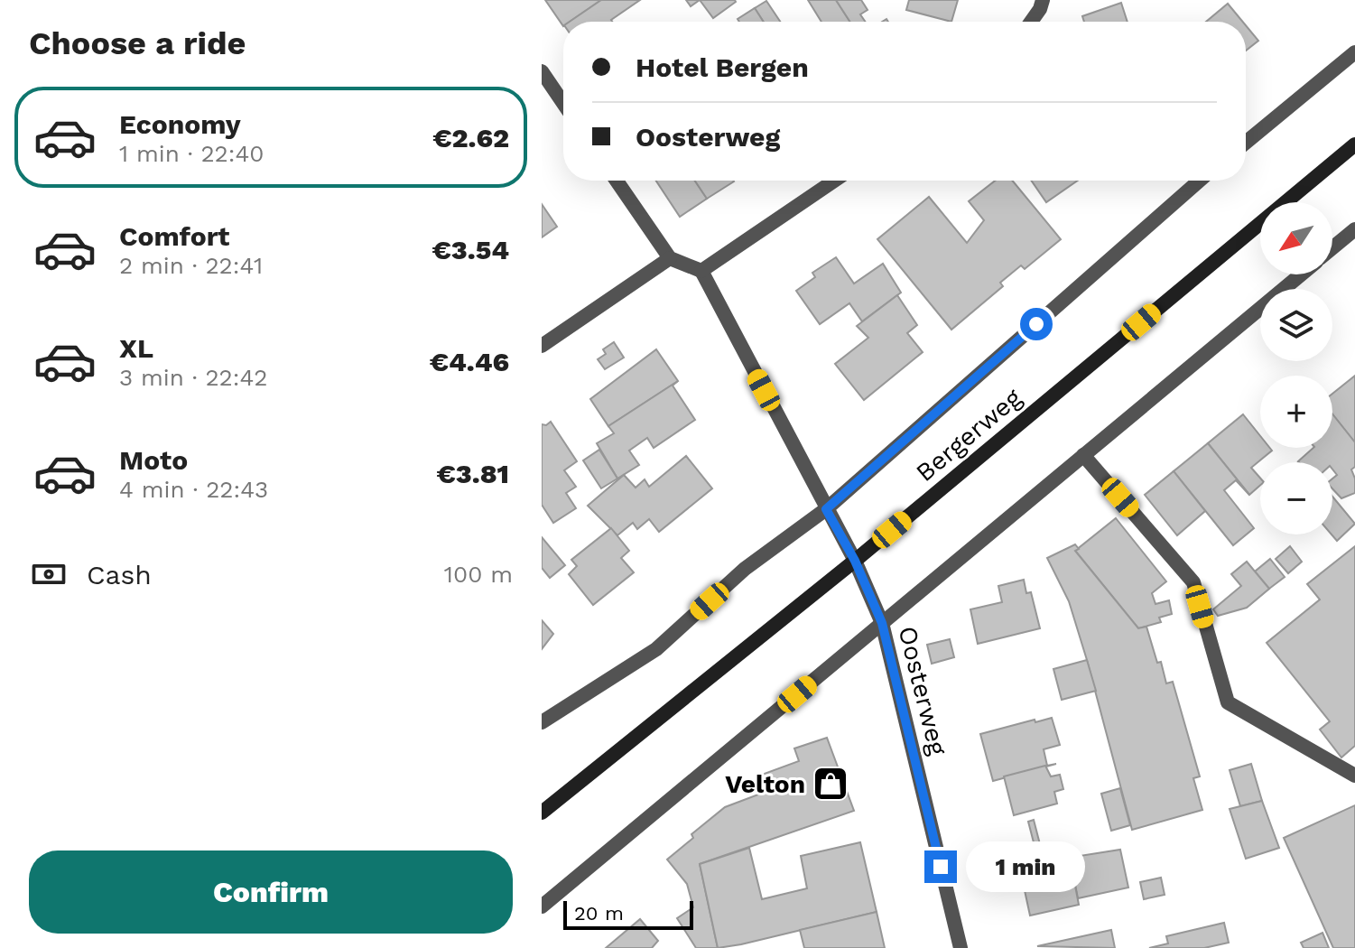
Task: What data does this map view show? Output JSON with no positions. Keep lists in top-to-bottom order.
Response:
{
  "streets": {
    "main road": ["Bergerweg"],
    "street": ["Oosterweg"]
  },
  "crossings": [
    ["Bergerweg", "Oosterweg"]
  ],
  "places": {
    "shop": ["Velton"]
  },
  "scale_bar": "20 m",
  "north": "bottom left",
  "page": {
    "heading": "Choose a ride",
    "banner": ["Hotel Bergen", "Oosterweg"],
    "list": [
      {
        "name": "Economy",
        "note": "1 min · 22:40",
        "value": "€2.62"
      },
      {
        "name": "Comfort",
        "note": "2 min · 22:41",
        "value": "€3.54"
      },
      {
        "name": "XL",
        "note": "3 min · 22:42",
        "value": "€4.46"
      },
      {
        "name": "Moto",
        "note": "4 min · 22:43",
        "value": "€3.81"
      }
    ],
    "map_buttons": ["+", "−"],
    "pay": ["Cash", "100 m"],
    "buttons": "Confirm",
    "bubble": "1 min",
    "scale": "20 m"
  }
}
